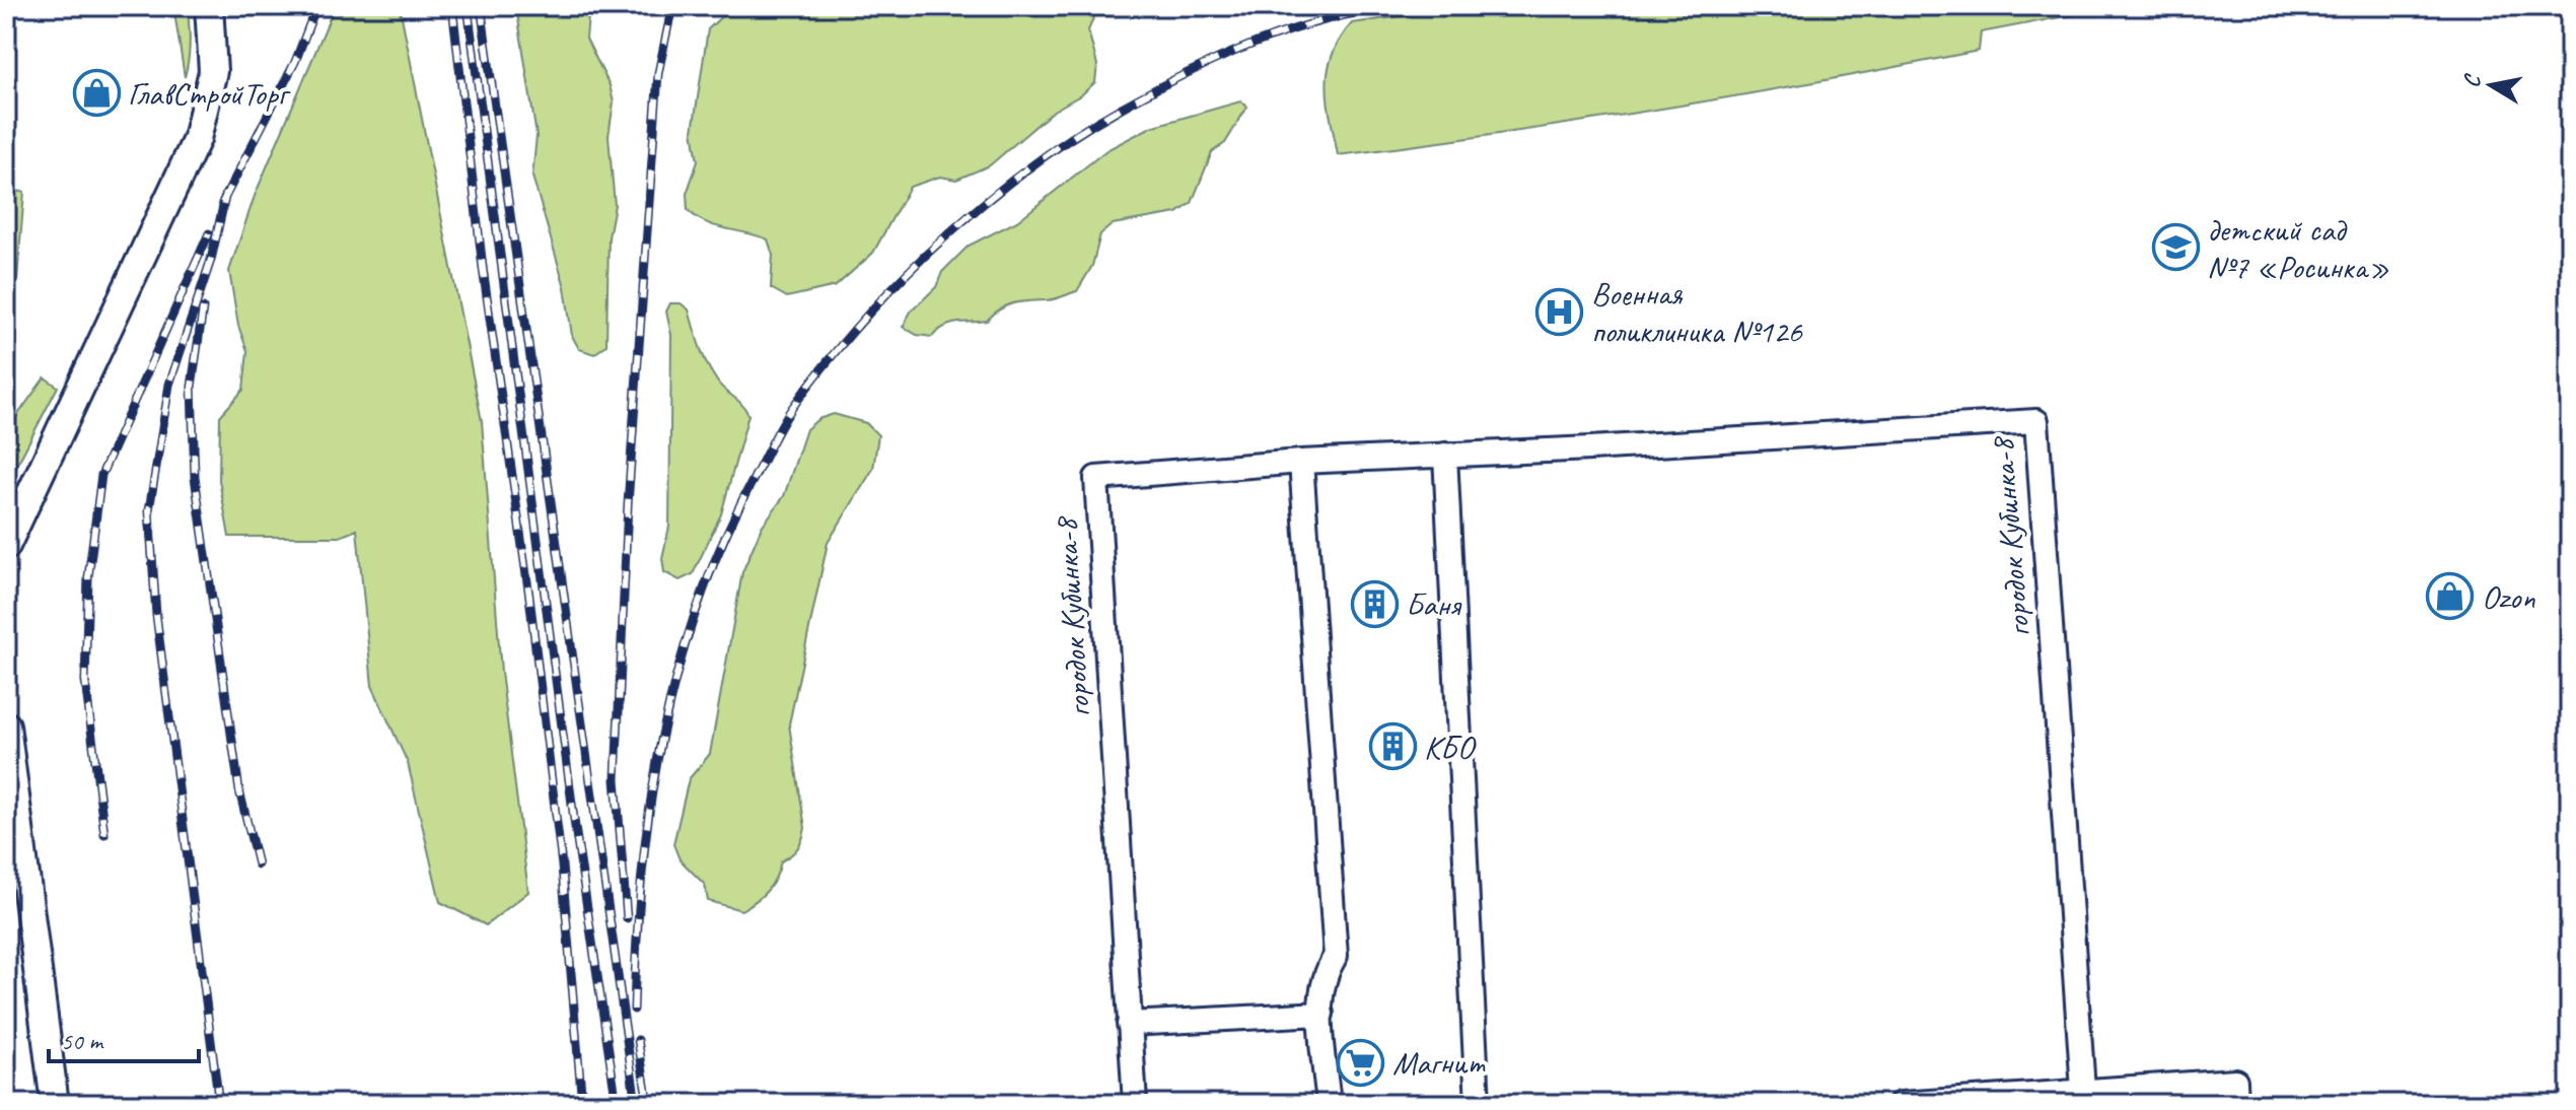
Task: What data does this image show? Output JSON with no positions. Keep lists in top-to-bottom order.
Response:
{
  "streets": {
    "street": ["городок Кубинка-8"]
  },
  "places": {
    "shop": ["ГлавСтройТорг", "Ozon"],
    "school or university": ["детский сад №7 «Росинка»"],
    "hospital": ["Военная поликлиника №126"],
    "building": ["Баня", "КБО"],
    "supermarket": ["Магнит"]
  },
  "scale_bar": "50 m",
  "north": "left"
}
